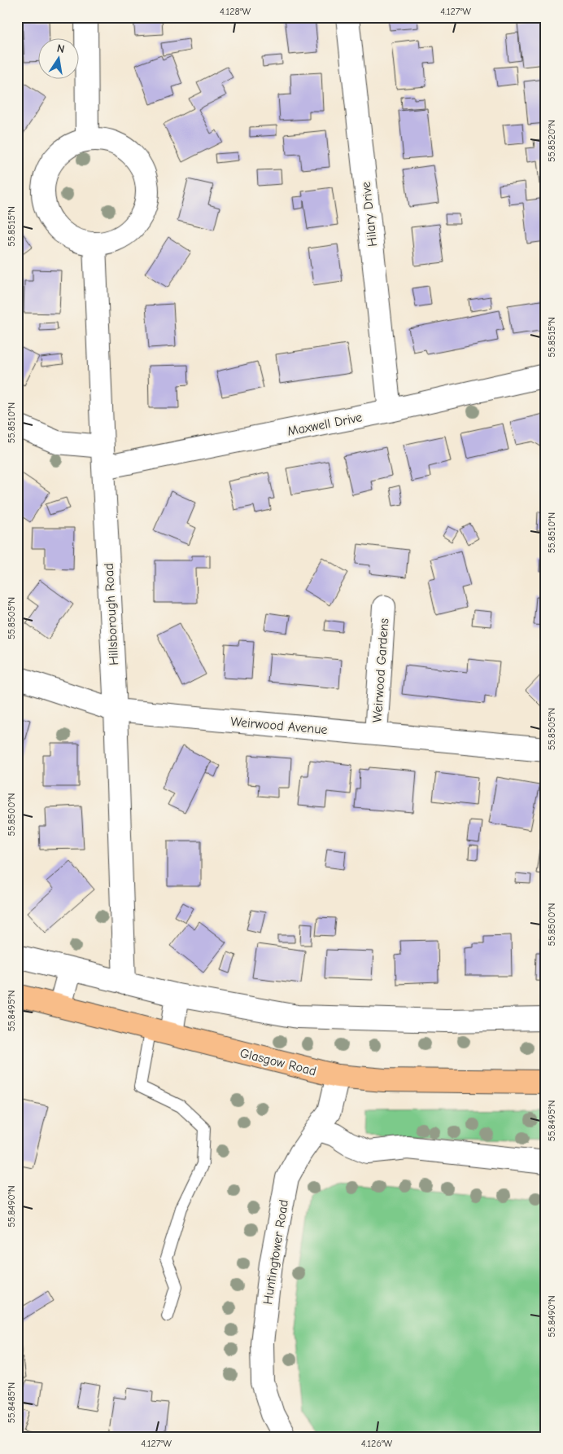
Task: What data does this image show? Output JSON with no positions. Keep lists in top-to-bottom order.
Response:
{
  "streets": {
    "main road": ["Glasgow Road"],
    "street": [
      "Hilary Drive",
      "Maxwell Drive",
      "Hillsborough Road",
      "Weirwood Gardens",
      "Weirwood Avenue",
      "Huntingtower Road"
    ]
  },
  "crossings": [
    ["Hilary Drive", "Maxwell Drive"],
    ["Maxwell Drive", "Hillsborough Road"],
    ["Hillsborough Road", "Weirwood Avenue"],
    ["Weirwood Gardens", "Weirwood Avenue"],
    ["Glasgow Road", "Huntingtower Road"]
  ],
  "north": "top",
  "coordinates": [
    "4.128°W",
    "4.127°W",
    "55.8520°N",
    "55.8515°N",
    "55.8510°N",
    "55.8505°N",
    "55.8500°N",
    "55.8495°N",
    "55.8490°N",
    "55.8485°N",
    "4.126°W"
  ]
}
